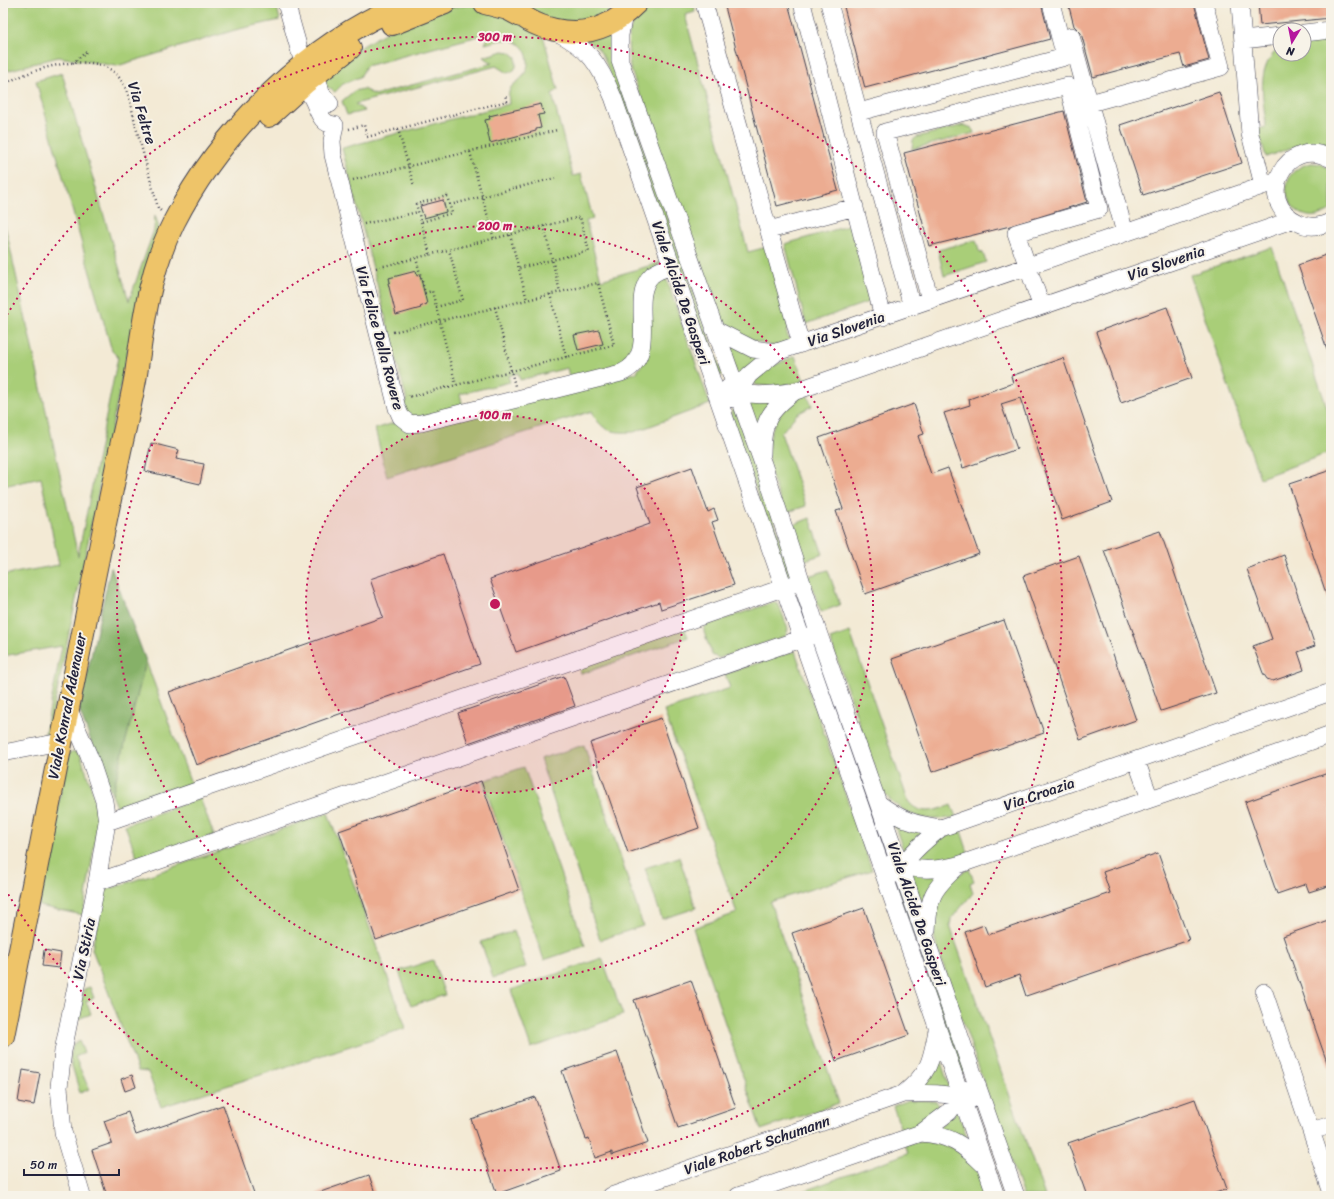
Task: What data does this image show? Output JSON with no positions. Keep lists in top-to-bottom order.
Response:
{
  "streets": {
    "main road": ["Viale Konrad Adenauer"],
    "street": [
      "Via Slovenia",
      "Viale Alcide De Gasperi",
      "Via Felice Della Rovere",
      "Via Croazia",
      "Via Stiria",
      "Viale Robert Schumann"
    ],
    "path": ["Via Feltre"]
  },
  "crossings": [
    ["Via Feltre", "Viale Konrad Adenauer"],
    ["Via Slovenia", "Viale Alcide De Gasperi"],
    ["Viale Alcide De Gasperi", "Via Felice Della Rovere"],
    ["Viale Alcide De Gasperi", "Via Croazia"],
    ["Viale Alcide De Gasperi", "Viale Robert Schumann"],
    ["Viale Konrad Adenauer", "Via Stiria"]
  ],
  "scale_bar": "50 m",
  "north": "bottom",
  "rings": ["300 m", "200 m", "100 m"]
}
